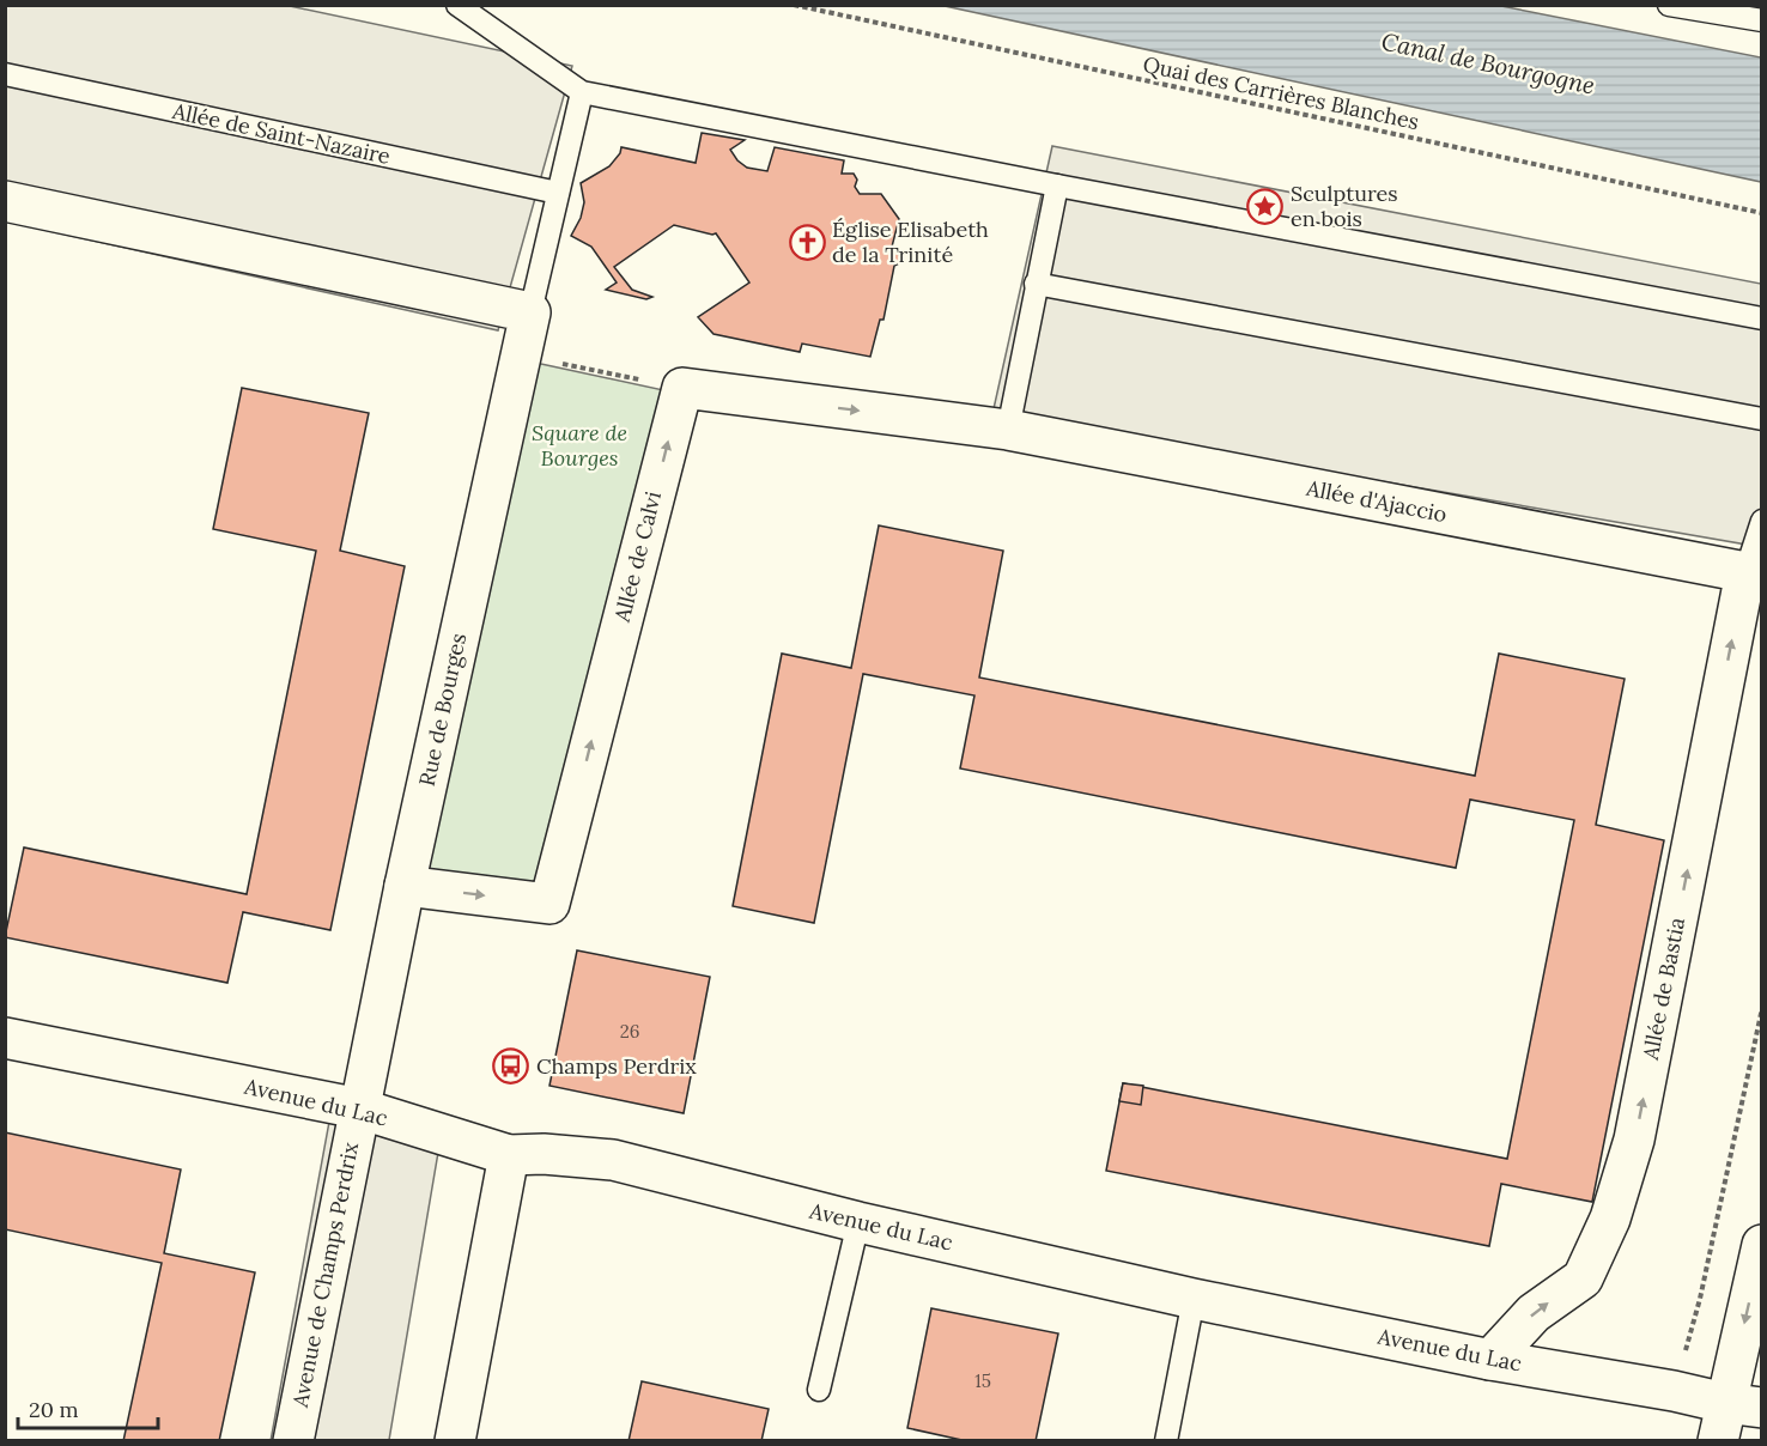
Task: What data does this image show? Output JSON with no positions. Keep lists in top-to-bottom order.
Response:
{
  "streets": {
    "street": [
      "Allée d'Ajaccio",
      "Allée de Calvi",
      "Rue de Bourges",
      "Allée de Bastia",
      "Avenue du Lac",
      "Avenue de Champs Perdrix"
    ],
    "lane": ["Allée de Saint-Nazaire"],
    "path": ["Quai des Carrières Blanches"]
  },
  "crossings": [
    ["Allée d'Ajaccio", "Allée de Bastia"],
    ["Allée de Calvi", "Rue de Bourges"],
    ["Rue de Bourges", "Avenue du Lac"],
    ["Rue de Bourges", "Avenue de Champs Perdrix"],
    ["Allée de Bastia", "Avenue du Lac"],
    ["Avenue du Lac", "Avenue de Champs Perdrix"]
  ],
  "one_way": ["Allée de Calvi", "Allée de Bastia"],
  "water": ["Canal de Bourgogne"],
  "parks": ["Square de Bourges"],
  "places": {
    "place": ["Sculptures en bois"],
    "church": ["Église Elisabeth de la Trinité"],
    "bus stop": ["Champs Perdrix"]
  },
  "house_numbers": ["26", "15"],
  "scale_bar": "20 m"
}
